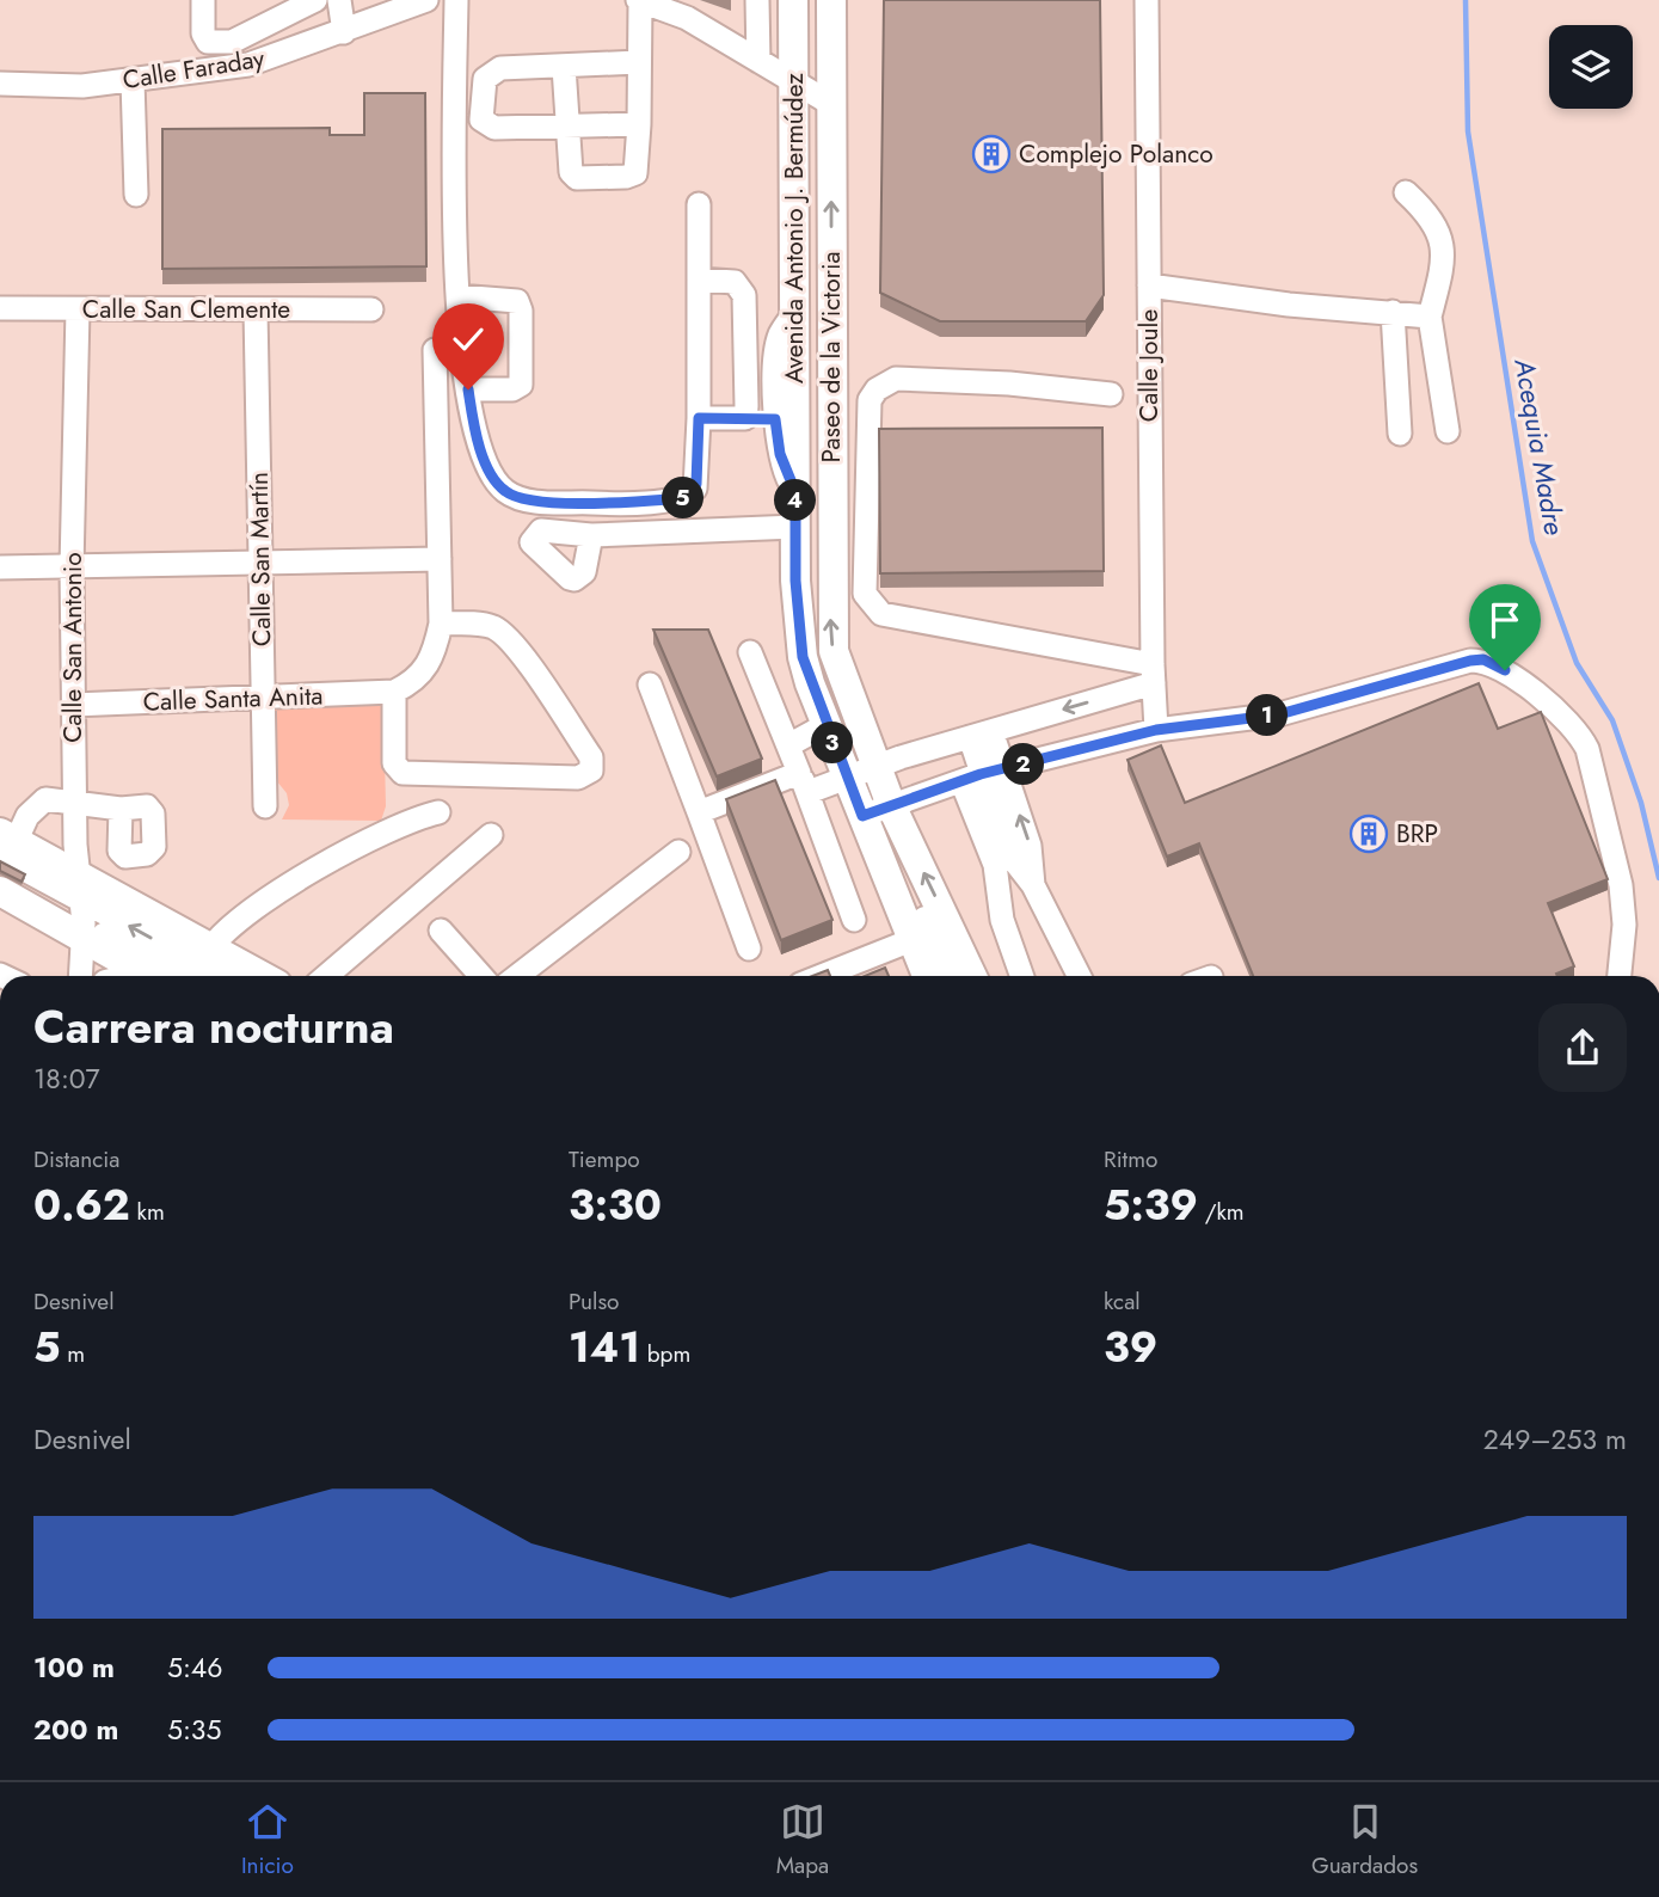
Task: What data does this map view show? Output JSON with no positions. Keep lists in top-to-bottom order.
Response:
{
  "streets": {
    "main road": ["Avenida Antonio J. Bermúdez", "Paseo de la Victoria"],
    "street": [
      "Calle Faraday",
      "Calle San Clemente",
      "Calle Joule",
      "Calle San Martín",
      "Calle San Antonio",
      "Calle Santa Anita"
    ]
  },
  "crossings": [
    ["Calle San Clemente", "Calle San Martín"],
    ["Calle San Clemente", "Calle San Antonio"],
    ["Calle San Martín", "Calle Santa Anita"],
    ["Calle San Antonio", "Calle Santa Anita"]
  ],
  "one_way": ["Paseo de la Victoria"],
  "water": ["Acequia Madre"],
  "places": {
    "building": ["Complejo Polanco", "BRP"]
  },
  "page": {
    "pins": [
      "5",
      "4",
      "1",
      "3",
      "2"
    ],
    "heading": ["Carrera nocturna", "18:07"],
    "stats": [
      ["Distancia", "0.62 km"],
      ["Tiempo", "3:30"],
      ["Ritmo", "5:39 /km"],
      ["Desnivel", "5 m"],
      ["Pulso", "141 bpm"],
      ["kcal", "39"]
    ],
    "chart": ["Desnivel", "249–253 m"],
    "list": [
      {
        "name": "100 m",
        "note": "5:46"
      },
      {
        "name": "200 m",
        "note": "5:35"
      }
    ],
    "tabs": ["Inicio", "Mapa", "Guardados"]
  }
}
